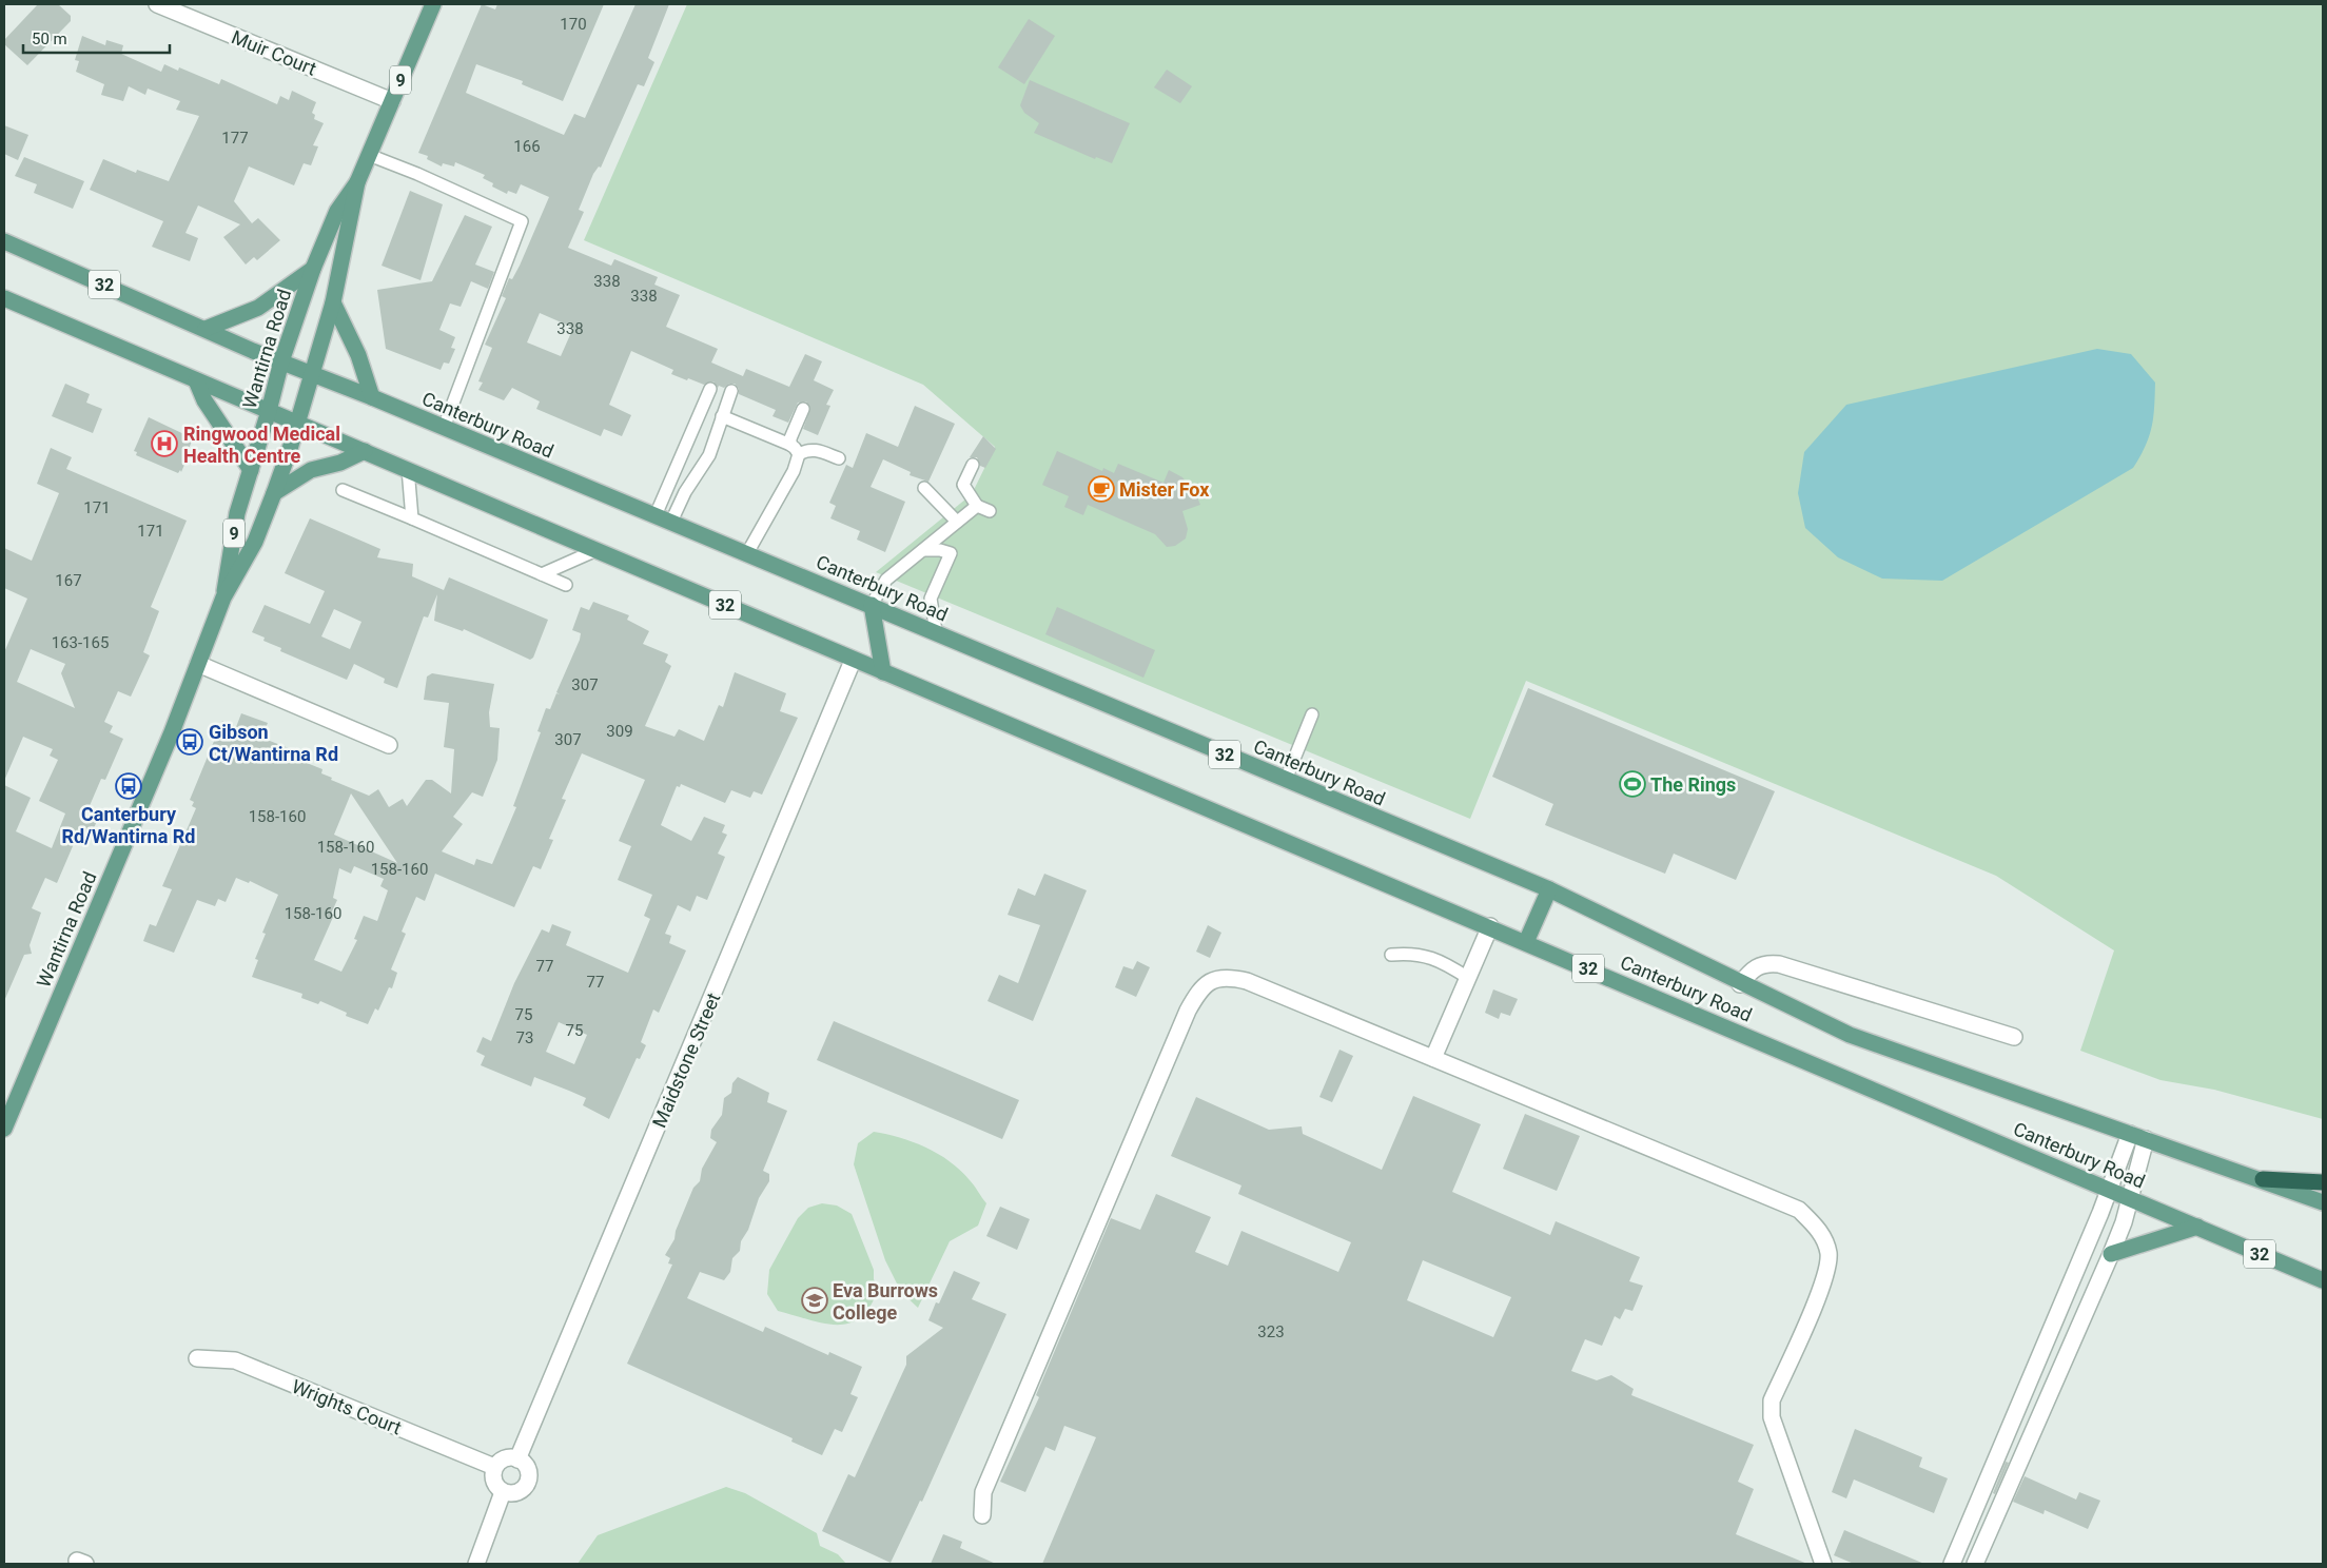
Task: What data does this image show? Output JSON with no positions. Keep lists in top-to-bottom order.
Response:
{
  "streets": {
    "main road": [
      "9",
      "32",
      "Wantirna Road",
      "Canterbury Road"
    ],
    "street": ["Muir Court", "Maidstone Street", "Wrights Court"]
  },
  "crossings": [
    ["Muir Court", "Wantirna Road"],
    ["Wantirna Road", "Canterbury Road"],
    ["Canterbury Road", "Maidstone Street"],
    ["Maidstone Street", "Wrights Court"]
  ],
  "places": {
    "hospital": ["Ringwood Medical Health Centre"],
    "cafe": ["Mister Fox"],
    "bus stop": ["Gibson Ct/Wantirna Rd", "Canterbury Rd/Wantirna Rd"],
    "sports": ["The Rings"],
    "school or university": ["Eva Burrows College"]
  },
  "house_numbers": [
    "170",
    "177",
    "166",
    "338",
    "338",
    "338",
    "171",
    "171",
    "167",
    "163-165",
    "307",
    "309",
    "307",
    "158-160",
    "158-160",
    "158-160",
    "158-160",
    "77",
    "77",
    "75",
    "75",
    "73",
    "323"
  ],
  "scale_bar": "50 m"
}
